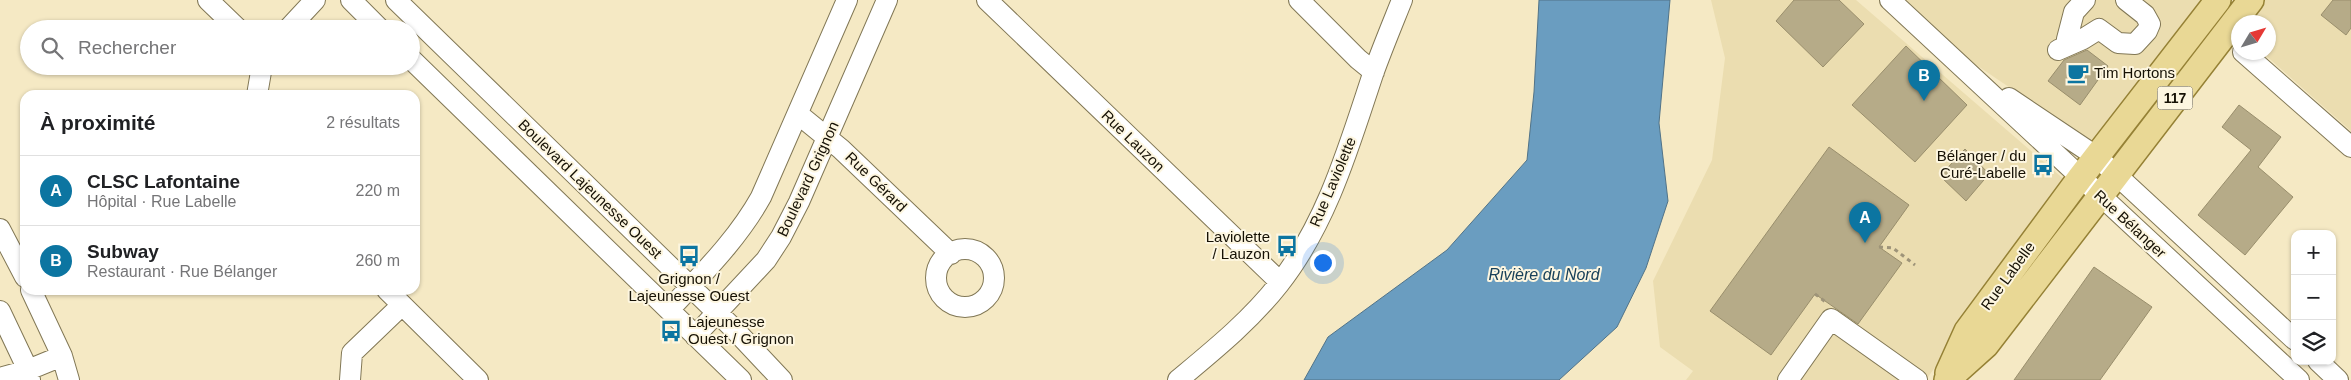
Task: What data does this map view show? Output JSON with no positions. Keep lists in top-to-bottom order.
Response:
{
  "streets": {
    "main road": ["117", "Rue Labelle"],
    "street": [
      "Rue Lauzon",
      "Boulevard Grignon",
      "Rue Gérard",
      "Rue Laviolette",
      "Boulevard Lajeunesse Ouest",
      "Rue Bélanger"
    ]
  },
  "crossings": [
    ["117", "Rue Bélanger"],
    ["117", "Rue Labelle"],
    ["Rue Lauzon", "Rue Laviolette"],
    ["Boulevard Grignon", "Rue Gérard"],
    ["Boulevard Grignon", "Boulevard Lajeunesse Ouest"],
    ["Rue Bélanger", "Rue Labelle"]
  ],
  "water": ["Rivière du Nord"],
  "places": {
    "cafe": ["Tim Hortons"],
    "bus stop": [
      "Bélanger / du Curé-Labelle",
      "Laviolette / Lauzon",
      "Grignon / Lajeunesse Ouest",
      "Lajeunesse Ouest / Grignon"
    ]
  },
  "north": "top right",
  "page": {
    "search": "Rechercher",
    "pins": ["B", "A"],
    "heading": ["À proximité", "2 résultats"],
    "list": [
      {
        "mark": "A",
        "name": "CLSC Lafontaine",
        "note": "Hôpital · Rue Labelle",
        "value": "220 m"
      },
      {
        "mark": "B",
        "name": "Subway",
        "note": "Restaurant · Rue Bélanger",
        "value": "260 m"
      }
    ],
    "map_buttons": ["+", "−"]
  }
}
